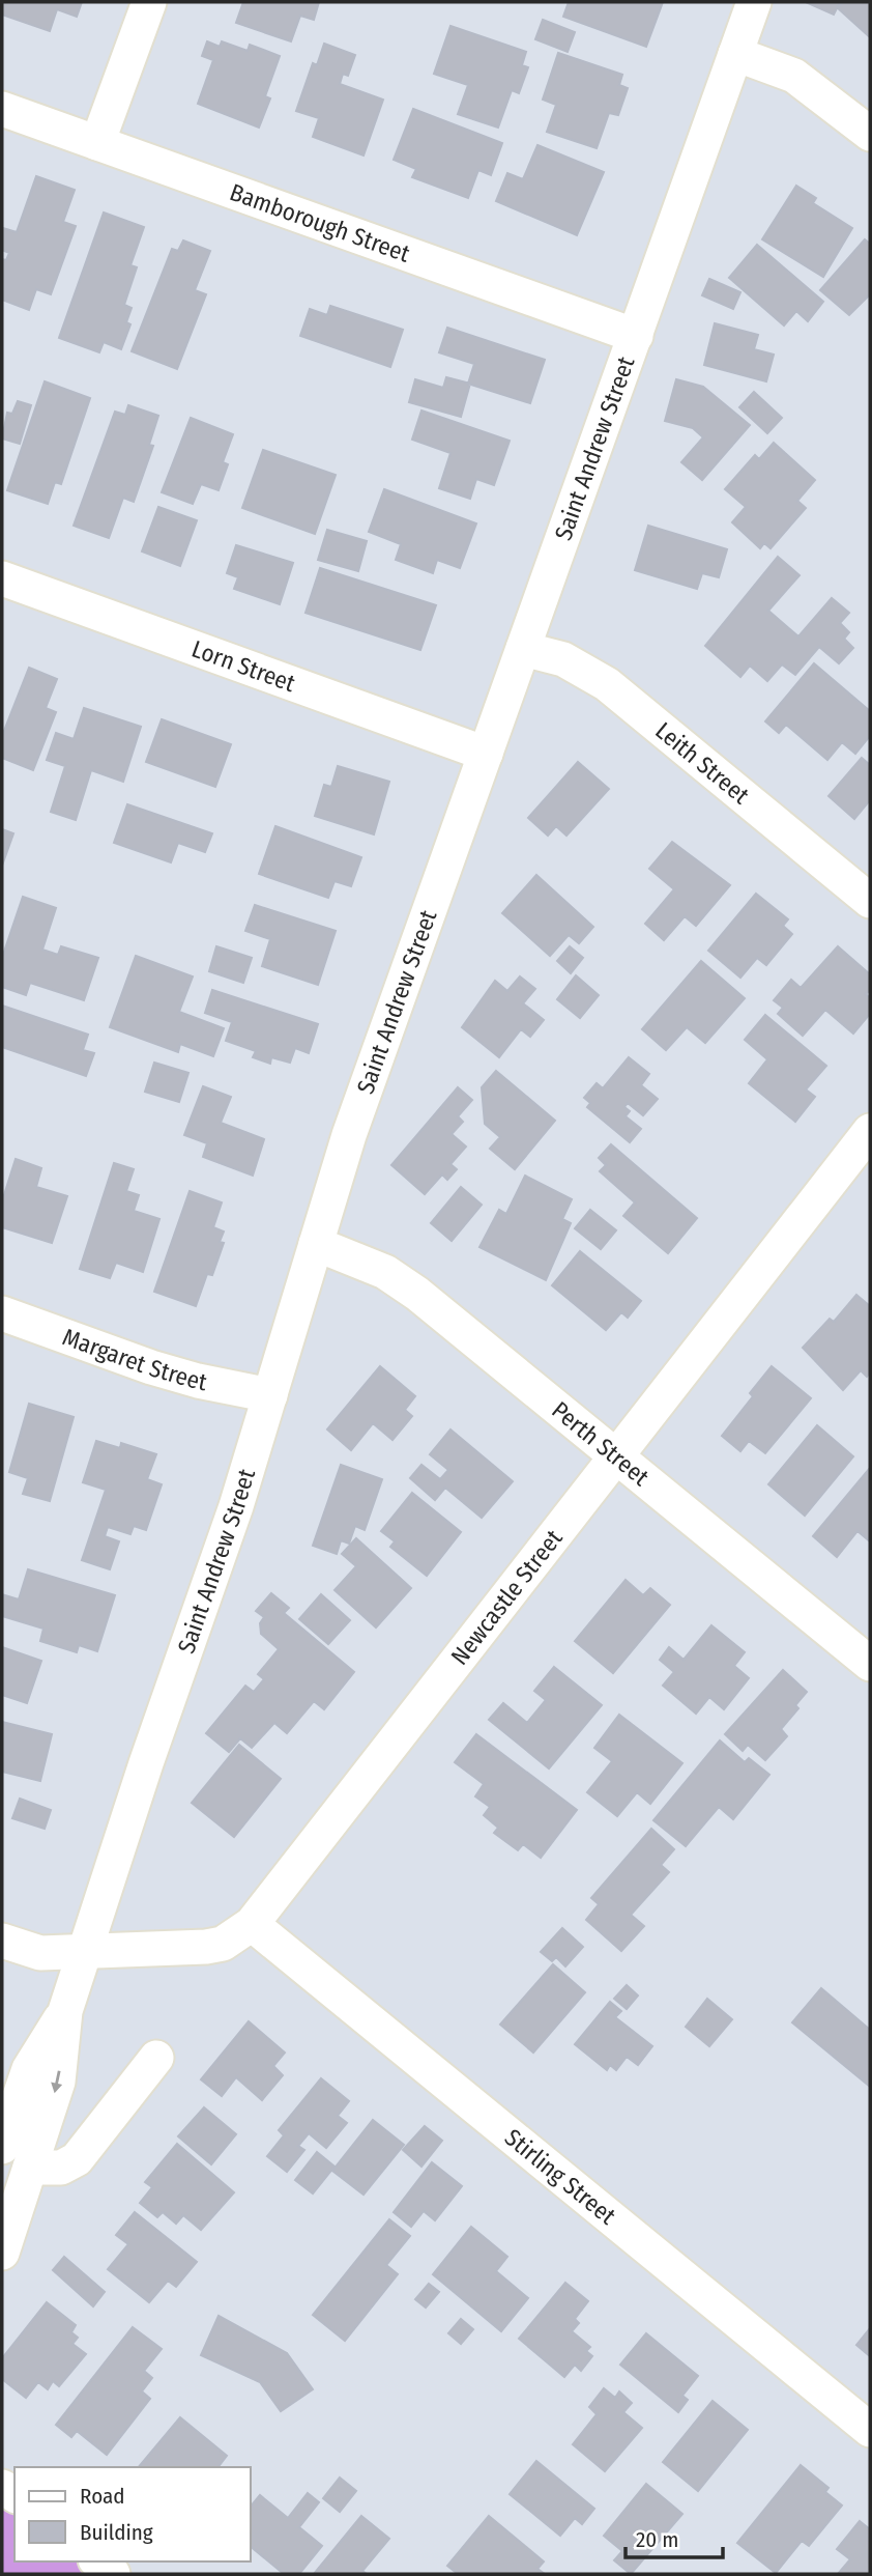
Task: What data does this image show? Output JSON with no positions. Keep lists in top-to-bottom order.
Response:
{
  "streets": {
    "street": [
      "Bamborough Street",
      "Saint Andrew Street",
      "Lorn Street",
      "Leith Street",
      "Margaret Street",
      "Perth Street",
      "Newcastle Street",
      "Stirling Street"
    ]
  },
  "crossings": [
    ["Bamborough Street", "Saint Andrew Street"],
    ["Saint Andrew Street", "Lorn Street"],
    ["Saint Andrew Street", "Leith Street"],
    ["Saint Andrew Street", "Margaret Street"],
    ["Saint Andrew Street", "Perth Street"],
    ["Saint Andrew Street", "Newcastle Street"],
    ["Perth Street", "Newcastle Street"],
    ["Newcastle Street", "Stirling Street"]
  ],
  "legend": ["Road", "Building"],
  "scale_bar": "20 m"
}
